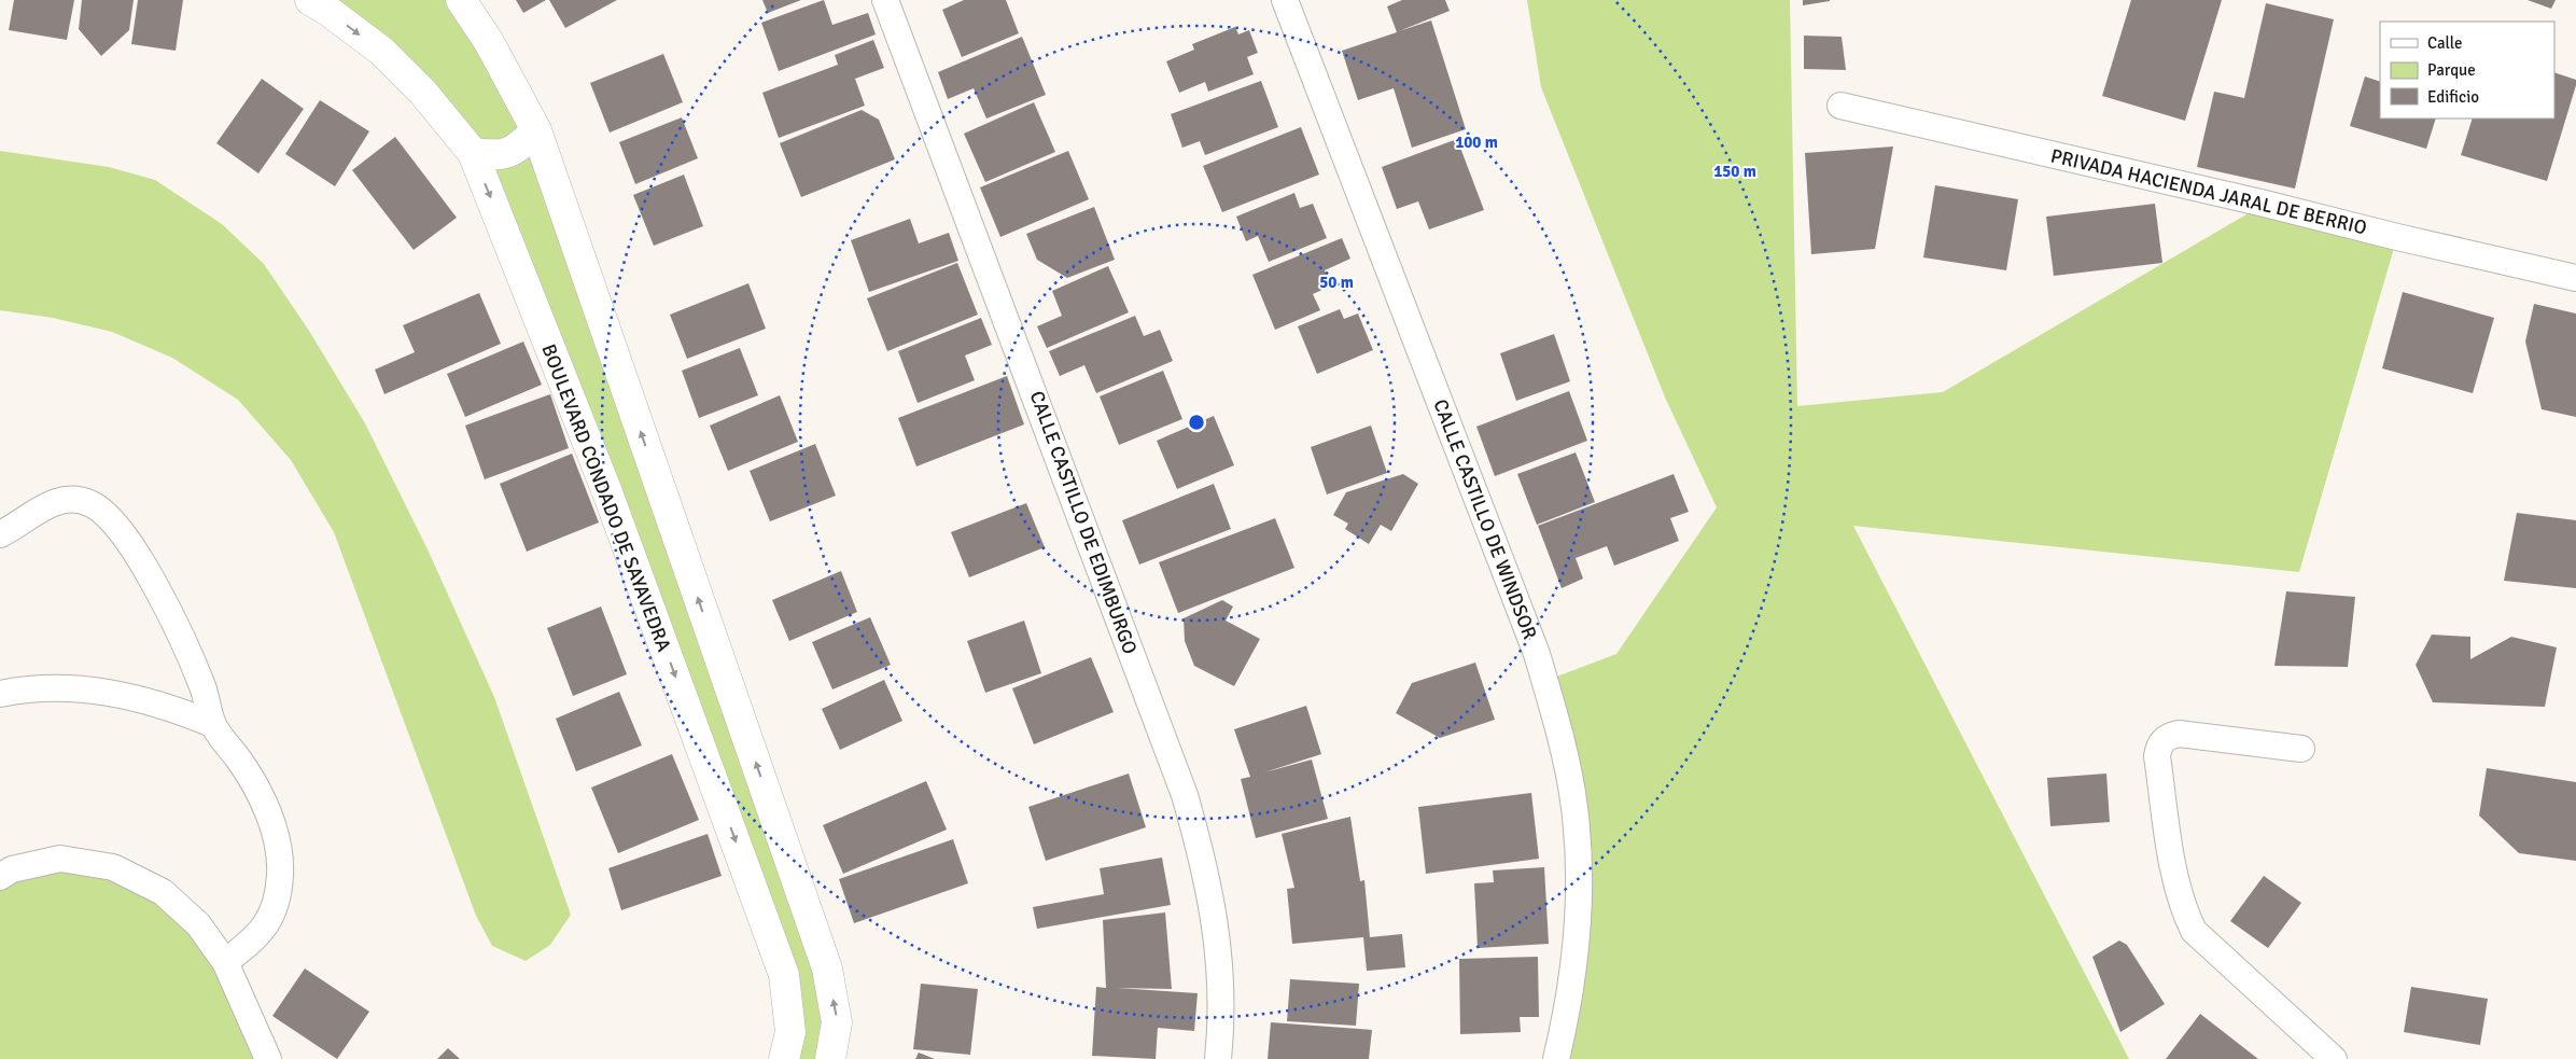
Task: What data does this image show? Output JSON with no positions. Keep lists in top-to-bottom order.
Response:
{
  "streets": {
    "street": [
      "PRIVADA HACIENDA JARAL DE BERRIO",
      "BOULEVARD CONDADO DE SAYAVEDRA",
      "CALLE CASTILLO DE WINDSOR",
      "CALLE CASTILLO DE EDIMBURGO"
    ]
  },
  "legend": ["Calle", "Parque", "Edificio"],
  "rings": ["100 m", "150 m", "50 m"]
}
